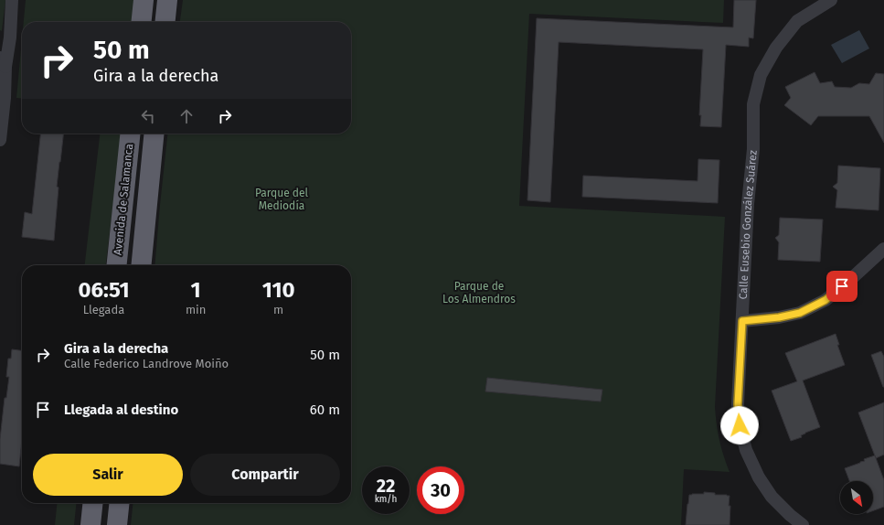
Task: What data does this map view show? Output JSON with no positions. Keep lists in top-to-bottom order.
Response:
{
  "streets": {
    "highway": ["Avenida de Salamanca"],
    "street": ["Calle Eusebio González Suárez"]
  },
  "parks": ["Parque del Mediodía", "Parque de Los Almendros"],
  "north": "bottom right",
  "page": {
    "turn": ["50 m", "Gira a la derecha"],
    "eta": [
      "06:51",
      "Llegada",
      "1",
      "min",
      "110",
      "m"
    ],
    "list": [
      {
        "name": "Gira a la derecha",
        "note": "Calle Federico Landrove Moiño",
        "value": "50 m"
      },
      {
        "name": "Llegada al destino",
        "value": "60 m"
      }
    ],
    "buttons": ["Salir", "Compartir"],
    "speed": "22 km/h",
    "limit": "30"
  }
}
